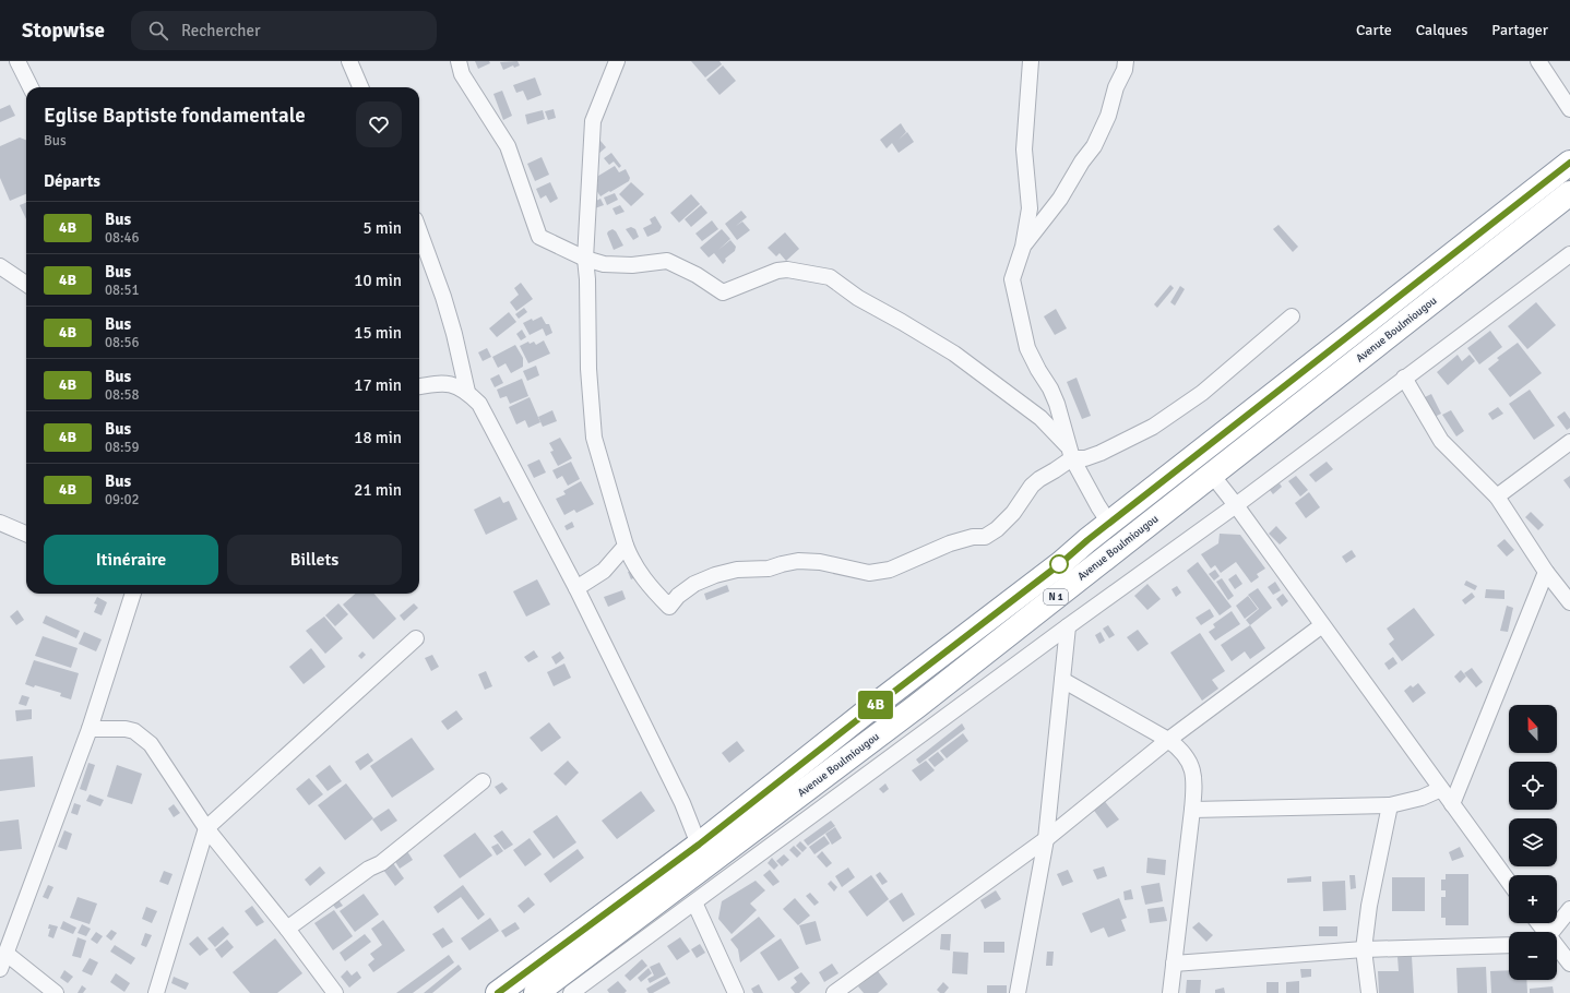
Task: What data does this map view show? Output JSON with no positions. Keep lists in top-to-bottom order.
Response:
{
  "streets": {
    "highway": ["Avenue Boulmiougou", "N 1"]
  },
  "lines": ["bus line 4B"],
  "north": "top",
  "page": {
    "header": "Stopwise",
    "search": "Rechercher",
    "nav": ["Carte", "Calques", "Partager"],
    "on_map": "4B",
    "heading": [
      ["Eglise Baptiste fondamentale", "Bus"],
      "Départs"
    ],
    "list": [
      {
        "mark": "4B",
        "name": "Bus",
        "note": "08:46",
        "value": "5 min"
      },
      {
        "mark": "4B",
        "name": "Bus",
        "note": "08:51",
        "value": "10 min"
      },
      {
        "mark": "4B",
        "name": "Bus",
        "note": "08:56",
        "value": "15 min"
      },
      {
        "mark": "4B",
        "name": "Bus",
        "note": "08:58",
        "value": "17 min"
      },
      {
        "mark": "4B",
        "name": "Bus",
        "note": "08:59",
        "value": "18 min"
      },
      {
        "mark": "4B",
        "name": "Bus",
        "note": "09:02",
        "value": "21 min"
      }
    ],
    "buttons": ["Itinéraire", "Billets"],
    "map_buttons": ["+", "−"]
  }
}
